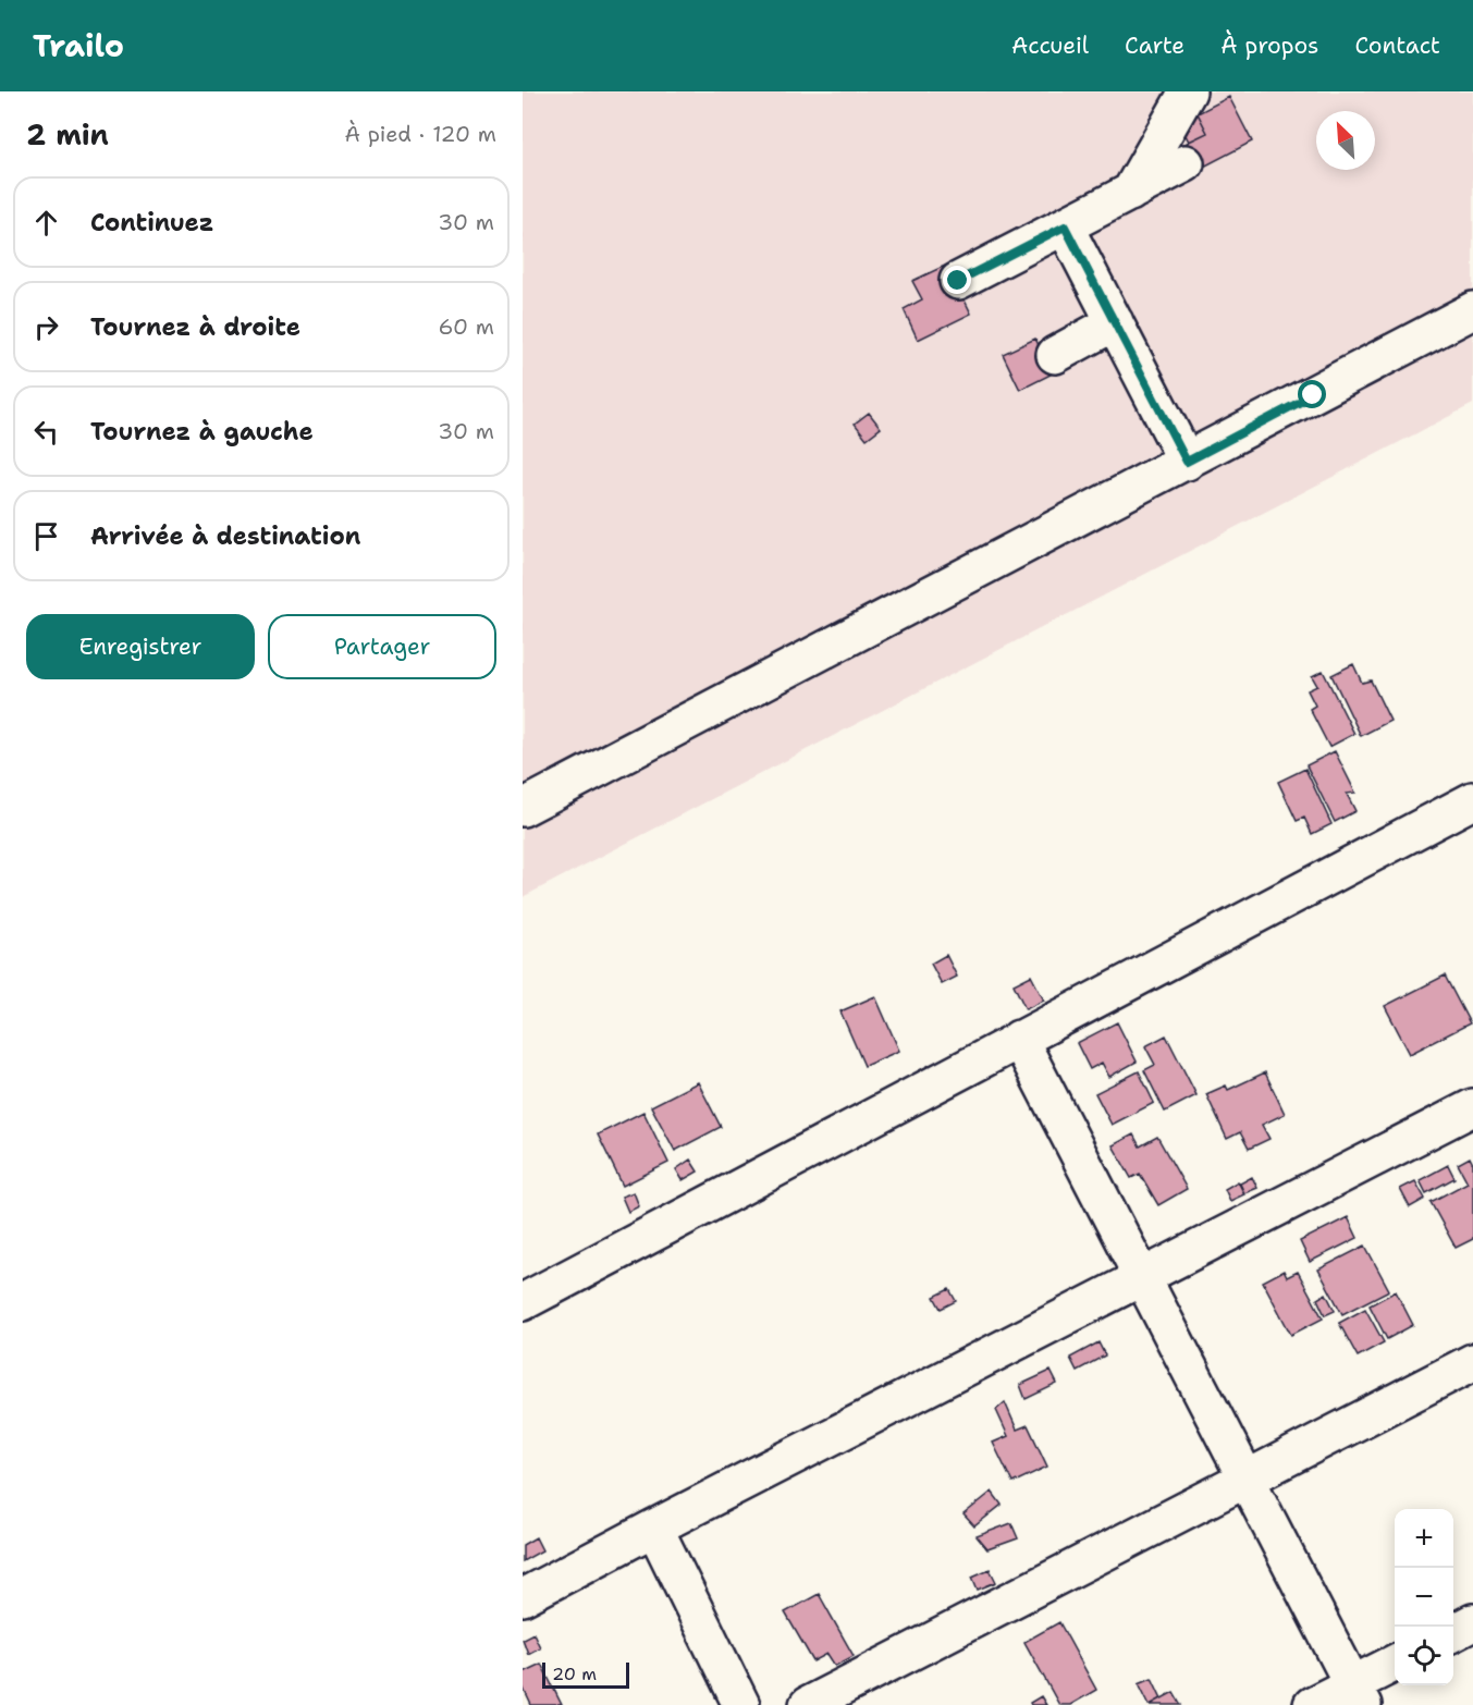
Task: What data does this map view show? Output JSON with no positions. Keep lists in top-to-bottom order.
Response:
{
  "scale_bar": "20 m",
  "north": "top left",
  "page": {
    "header": "Trailo",
    "nav": [
      "Accueil",
      "Carte",
      "À propos",
      "Contact"
    ],
    "heading": ["2 min", "À pied · 120 m"],
    "list": [
      ["Continuez", "30 m"],
      ["Tournez à droite", "60 m"],
      ["Tournez à gauche", "30 m"],
      "Arrivée à destination"
    ],
    "buttons": ["Enregistrer", "Partager"],
    "map_buttons": ["+", "−"],
    "scale": "20 m"
  }
}
